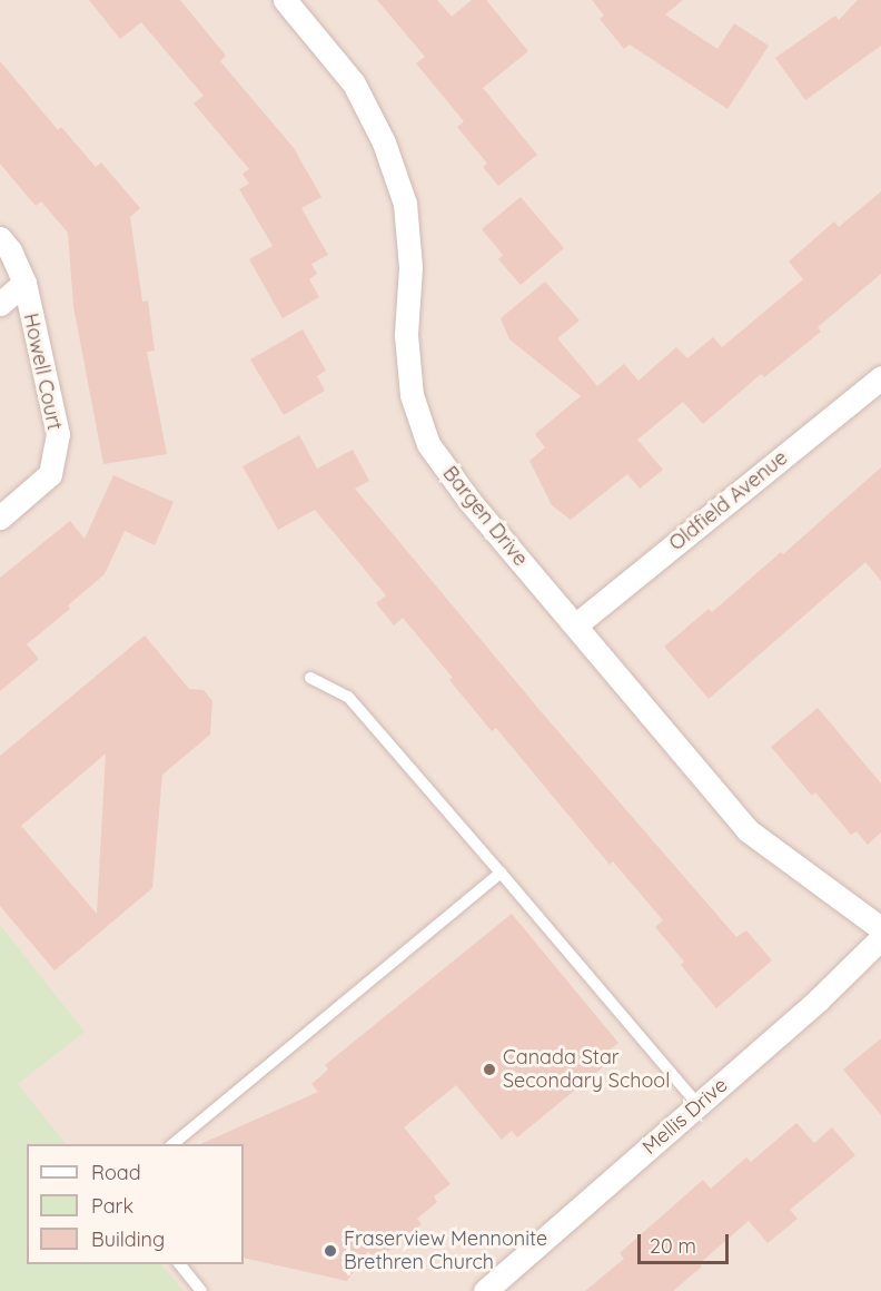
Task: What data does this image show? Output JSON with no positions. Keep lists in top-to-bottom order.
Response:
{
  "streets": {
    "street": [
      "Howell Court",
      "Oldfield Avenue",
      "Bargen Drive",
      "Mellis Drive"
    ]
  },
  "crossings": [
    ["Oldfield Avenue", "Bargen Drive"]
  ],
  "places": ["Canada Star Secondary School", "Fraserview Mennonite Brethren Church"],
  "legend": ["Road", "Park", "Building"],
  "scale_bar": "20 m"
}
